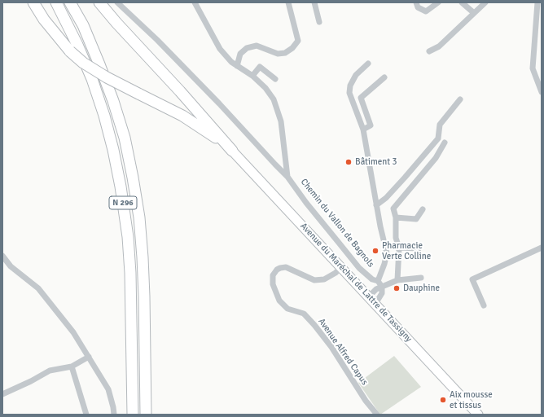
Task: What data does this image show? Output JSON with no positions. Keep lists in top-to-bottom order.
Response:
{
  "streets": {
    "highway": ["N 296"],
    "main road": ["Avenue du Maréchal de Lattre de Tassigny"],
    "street": ["Chemin du Vallon de Bagnols", "Avenue Alfred Capus"]
  },
  "crossings": [
    ["Avenue du Maréchal de Lattre de Tassigny", "Avenue Alfred Capus"]
  ],
  "places": [
    "Bâtiment 3",
    "Pharmacie Verte Colline",
    "Dauphine",
    "Aix mousse et tissus"
  ]
}
